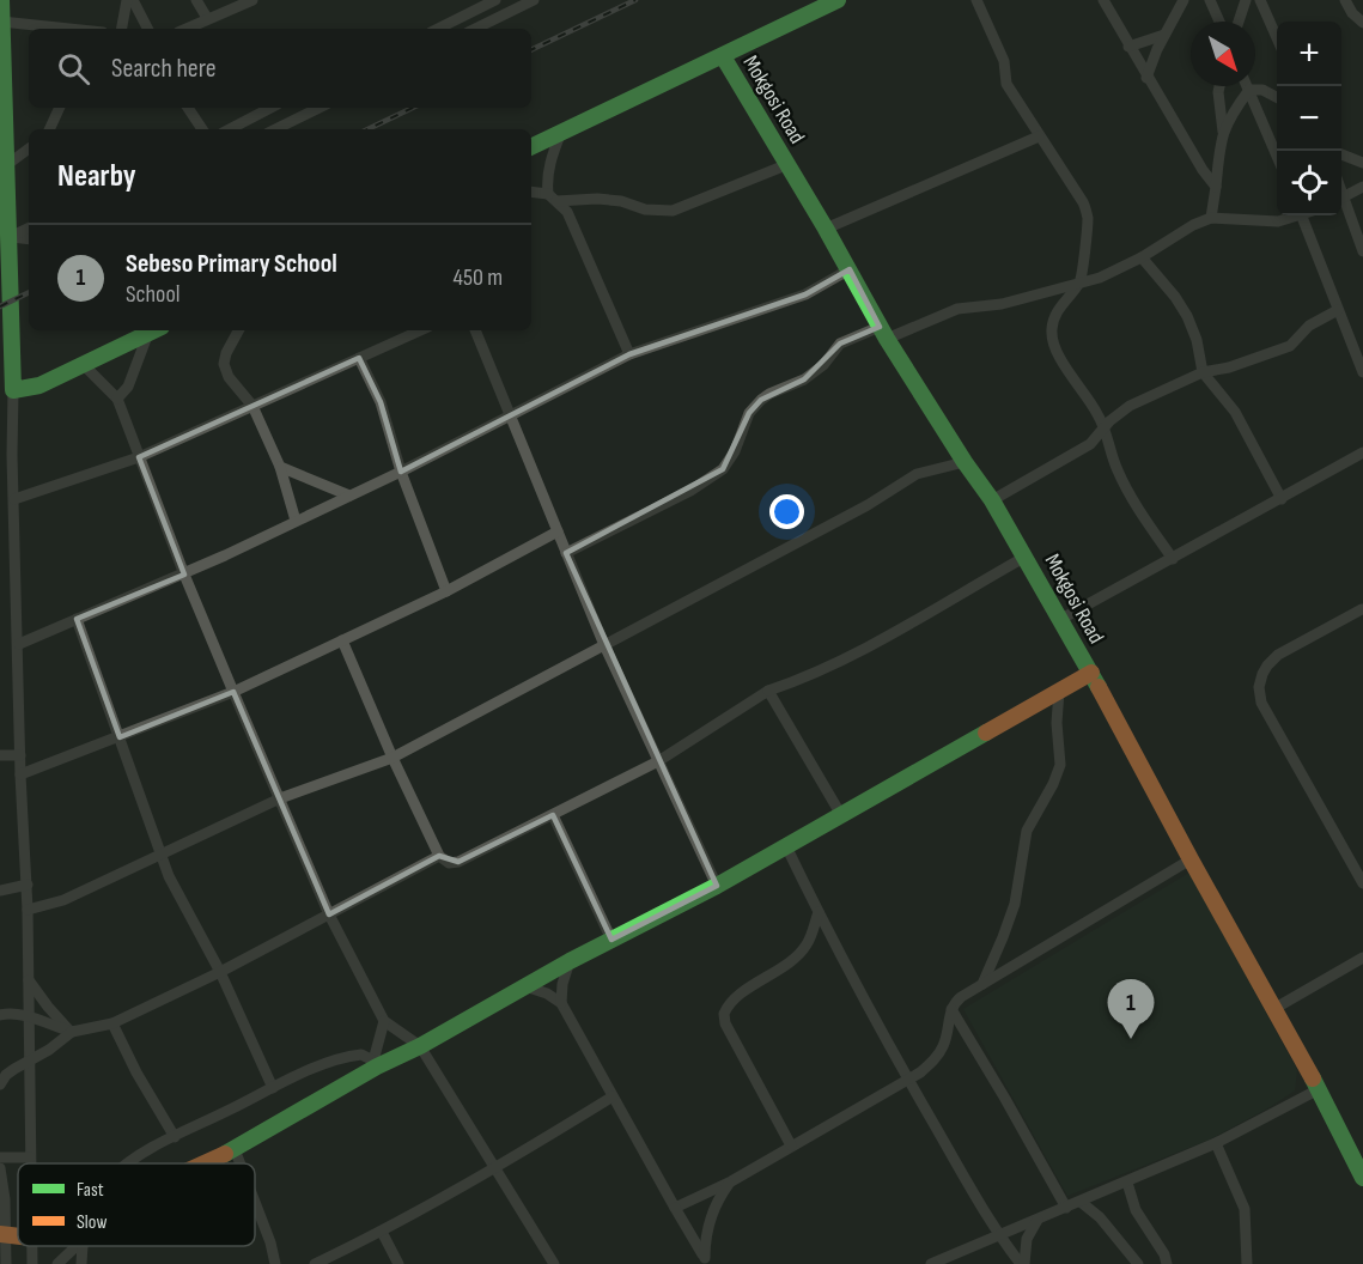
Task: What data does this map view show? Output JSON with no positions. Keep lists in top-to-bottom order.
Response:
{
  "streets": {
    "street": ["Mokgosi Road"]
  },
  "legend": ["Fast", "Slow"],
  "north": "bottom right",
  "page": {
    "map_buttons": ["+", "−"],
    "search": "Search here",
    "heading": "Nearby",
    "list": [
      {
        "mark": "1",
        "name": "Sebeso Primary School",
        "note": "School",
        "value": "450 m"
      }
    ],
    "pins": "1"
  }
}
